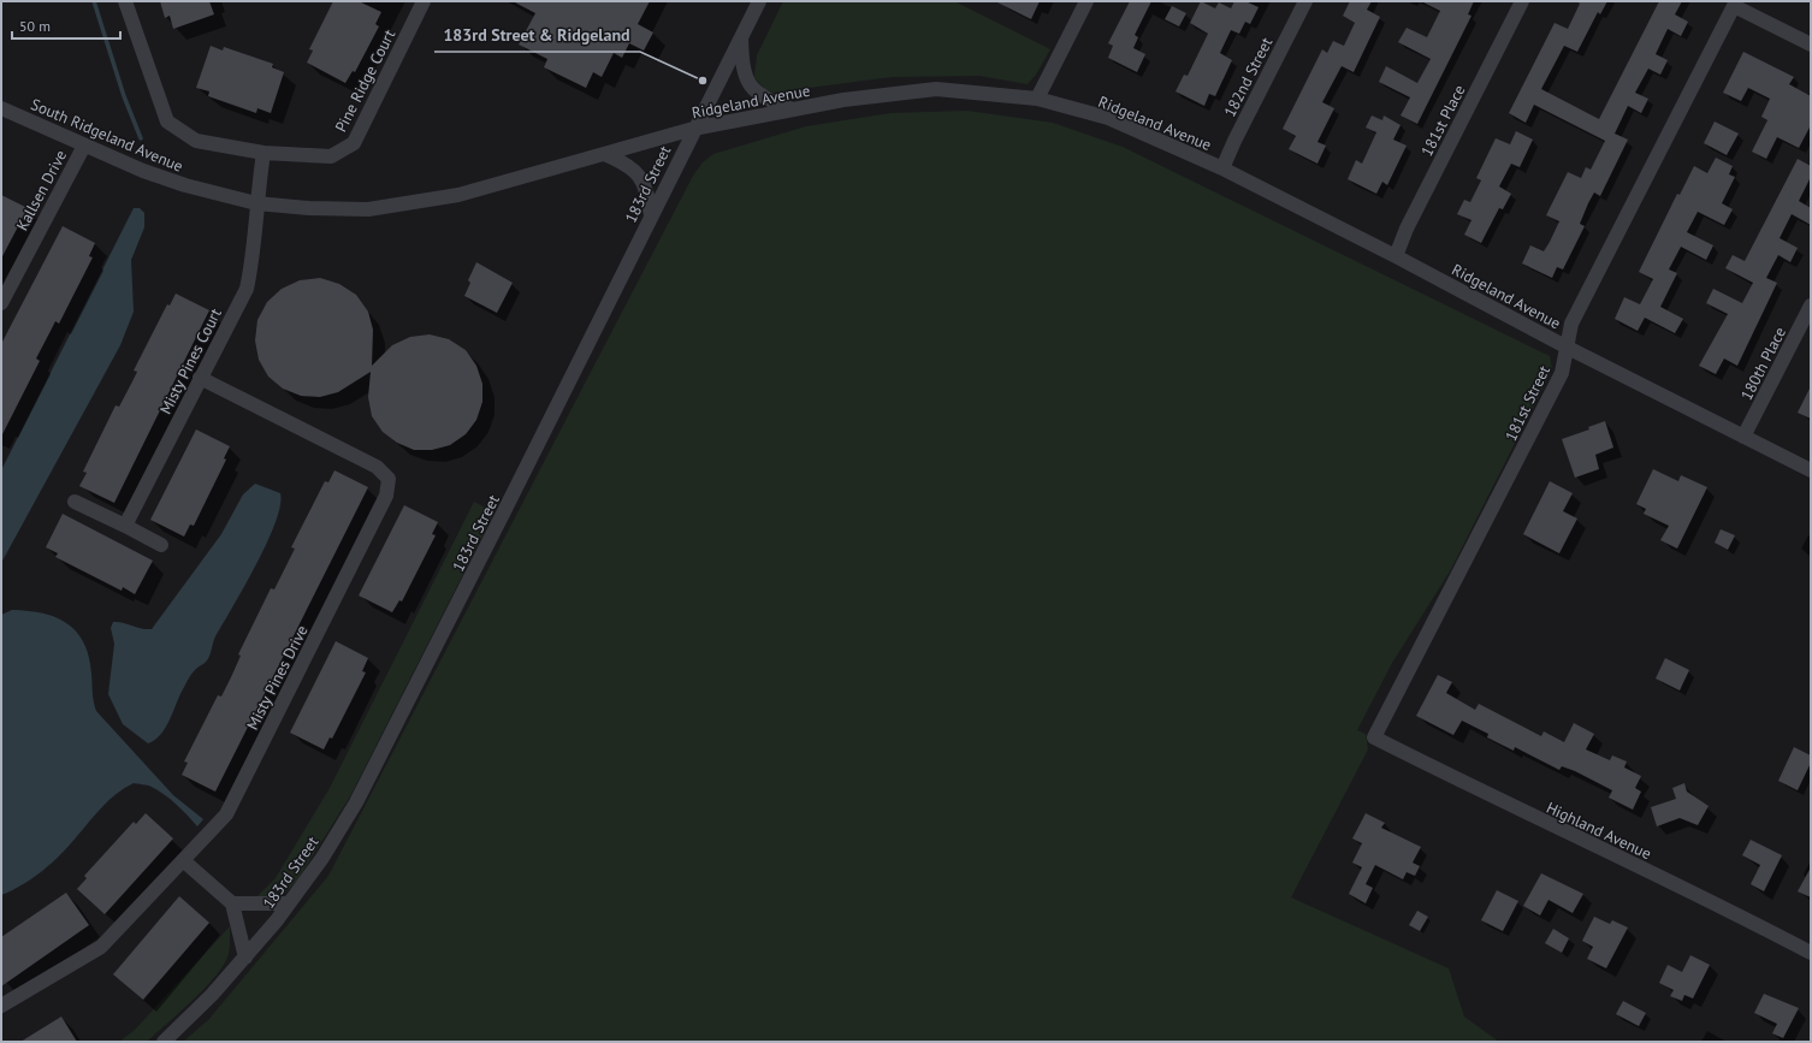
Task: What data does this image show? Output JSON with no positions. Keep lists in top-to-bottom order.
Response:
{
  "streets": {
    "street": [
      "182nd Street",
      "Pine Ridge Court",
      "Ridgeland Avenue",
      "181st Place",
      "South Ridgeland Avenue",
      "183rd Street",
      "Kallsen Drive",
      "Misty Pines Court",
      "180th Place",
      "181st Street",
      "Misty Pines Drive",
      "Highland Avenue"
    ]
  },
  "crossings": [
    ["182nd Street", "Ridgeland Avenue"],
    ["Pine Ridge Court", "Misty Pines Court"],
    ["Ridgeland Avenue", "181st Place"],
    ["Ridgeland Avenue", "South Ridgeland Avenue"],
    ["Ridgeland Avenue", "183rd Street"],
    ["Ridgeland Avenue", "Misty Pines Court"],
    ["Ridgeland Avenue", "180th Place"],
    ["Ridgeland Avenue", "181st Street"],
    ["South Ridgeland Avenue", "Kallsen Drive"],
    ["South Ridgeland Avenue", "Misty Pines Court"],
    ["Misty Pines Court", "Misty Pines Drive"],
    ["181st Street", "Highland Avenue"]
  ],
  "places": ["183rd Street & Ridgeland"],
  "scale_bar": "50 m"
}
